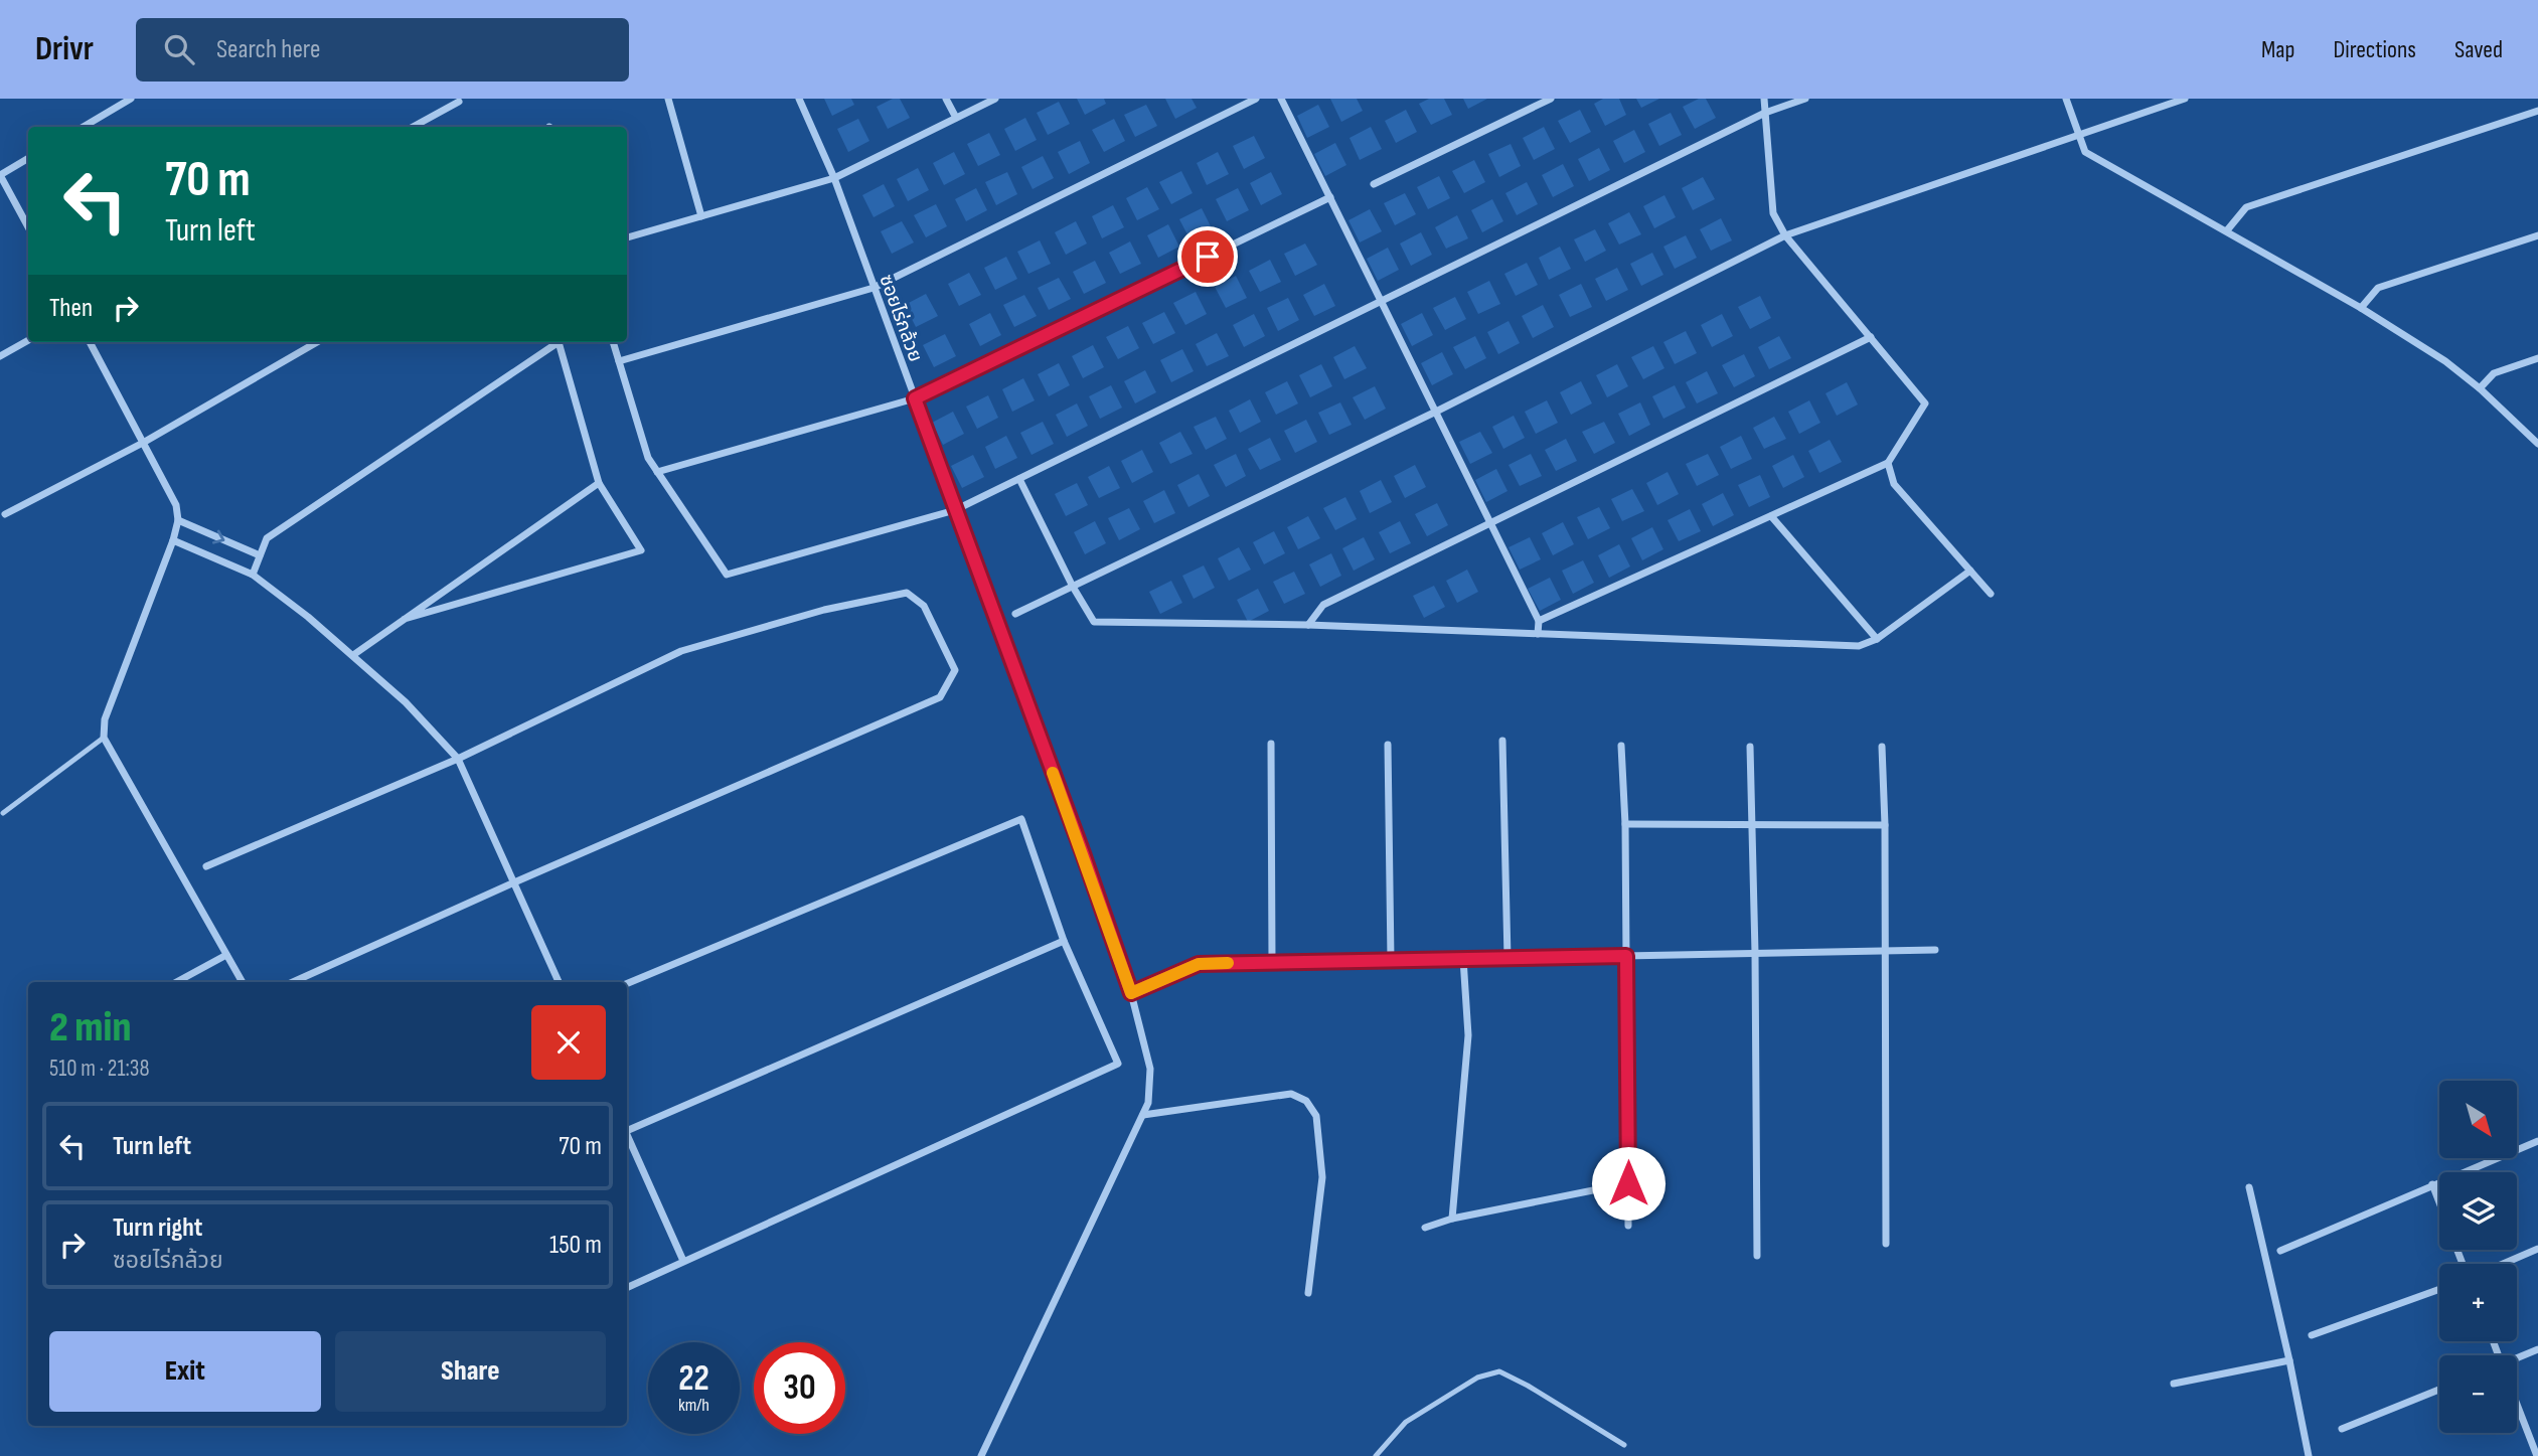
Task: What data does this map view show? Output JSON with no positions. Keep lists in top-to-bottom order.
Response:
{
  "streets": {
    "street": ["ซอยไร่กล้วย"]
  },
  "north": "bottom right",
  "page": {
    "header": "Drivr",
    "search": "Search here",
    "nav": ["Map", "Directions", "Saved"],
    "turn": ["70 m", "Turn left"],
    "then": "Then",
    "heading": ["2 min", "510 m · 21:38"],
    "map_buttons": ["+", "−"],
    "list": [
      {
        "name": "Turn left",
        "value": "70 m"
      },
      {
        "name": "Turn right",
        "note": "ซอยไร่กล้วย",
        "value": "150 m"
      }
    ],
    "buttons": ["Exit", "Share"],
    "speed": "22 km/h",
    "limit": "30"
  }
}
